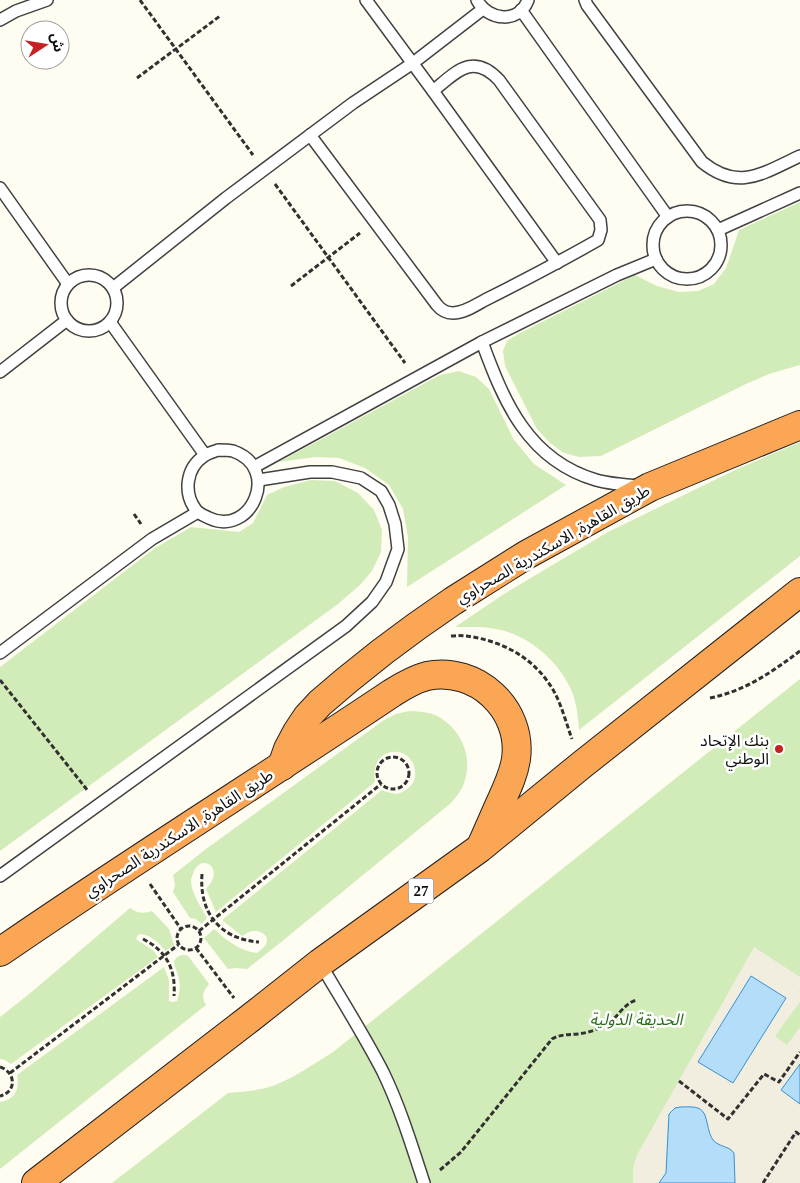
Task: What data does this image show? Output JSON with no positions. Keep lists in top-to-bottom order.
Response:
{
  "streets": {
    "highway": ["طريق القاهرة, الاسكندرية الصحراوي", "27"]
  },
  "parks": ["الحديقة الدولية"],
  "places": ["بنك الإتحاد الوطني"],
  "north": "right"
}
